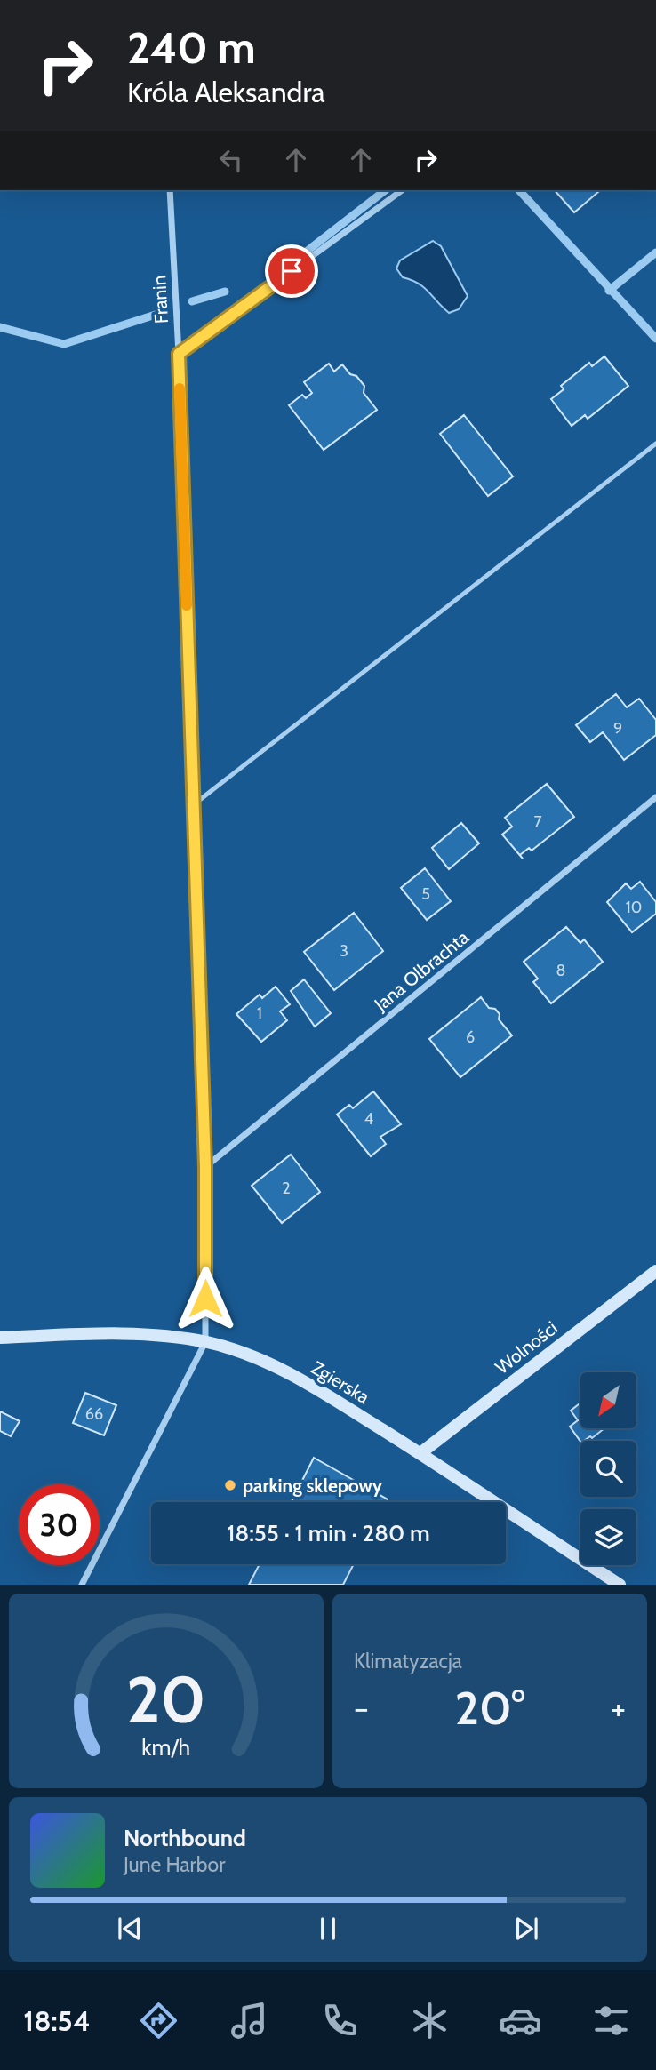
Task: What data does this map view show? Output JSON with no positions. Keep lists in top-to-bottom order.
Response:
{
  "streets": {
    "main road": ["Wolności", "Zgierska"],
    "street": ["Franin", "Jana Olbrachta"]
  },
  "crossings": [
    ["Franin", "Jana Olbrachta"],
    ["Franin", "Zgierska"],
    ["Wolności", "Zgierska"]
  ],
  "places": ["parking sklepowy"],
  "house_numbers": [
    "9",
    "7",
    "5",
    "10",
    "3",
    "8",
    "1",
    "6",
    "4",
    "2",
    "66"
  ],
  "north": "bottom left",
  "page": {
    "turn": ["240 m", "Króla Aleksandra"],
    "limit": "30",
    "trip": "18:55 · 1 min · 280 m",
    "tile": "Klimatyzacja",
    "heat": ["−", "20°", "+"],
    "song": ["Northbound", "June Harbor"],
    "tabs": "18:54",
    "gauge": ["20", "km/h"]
  }
}
